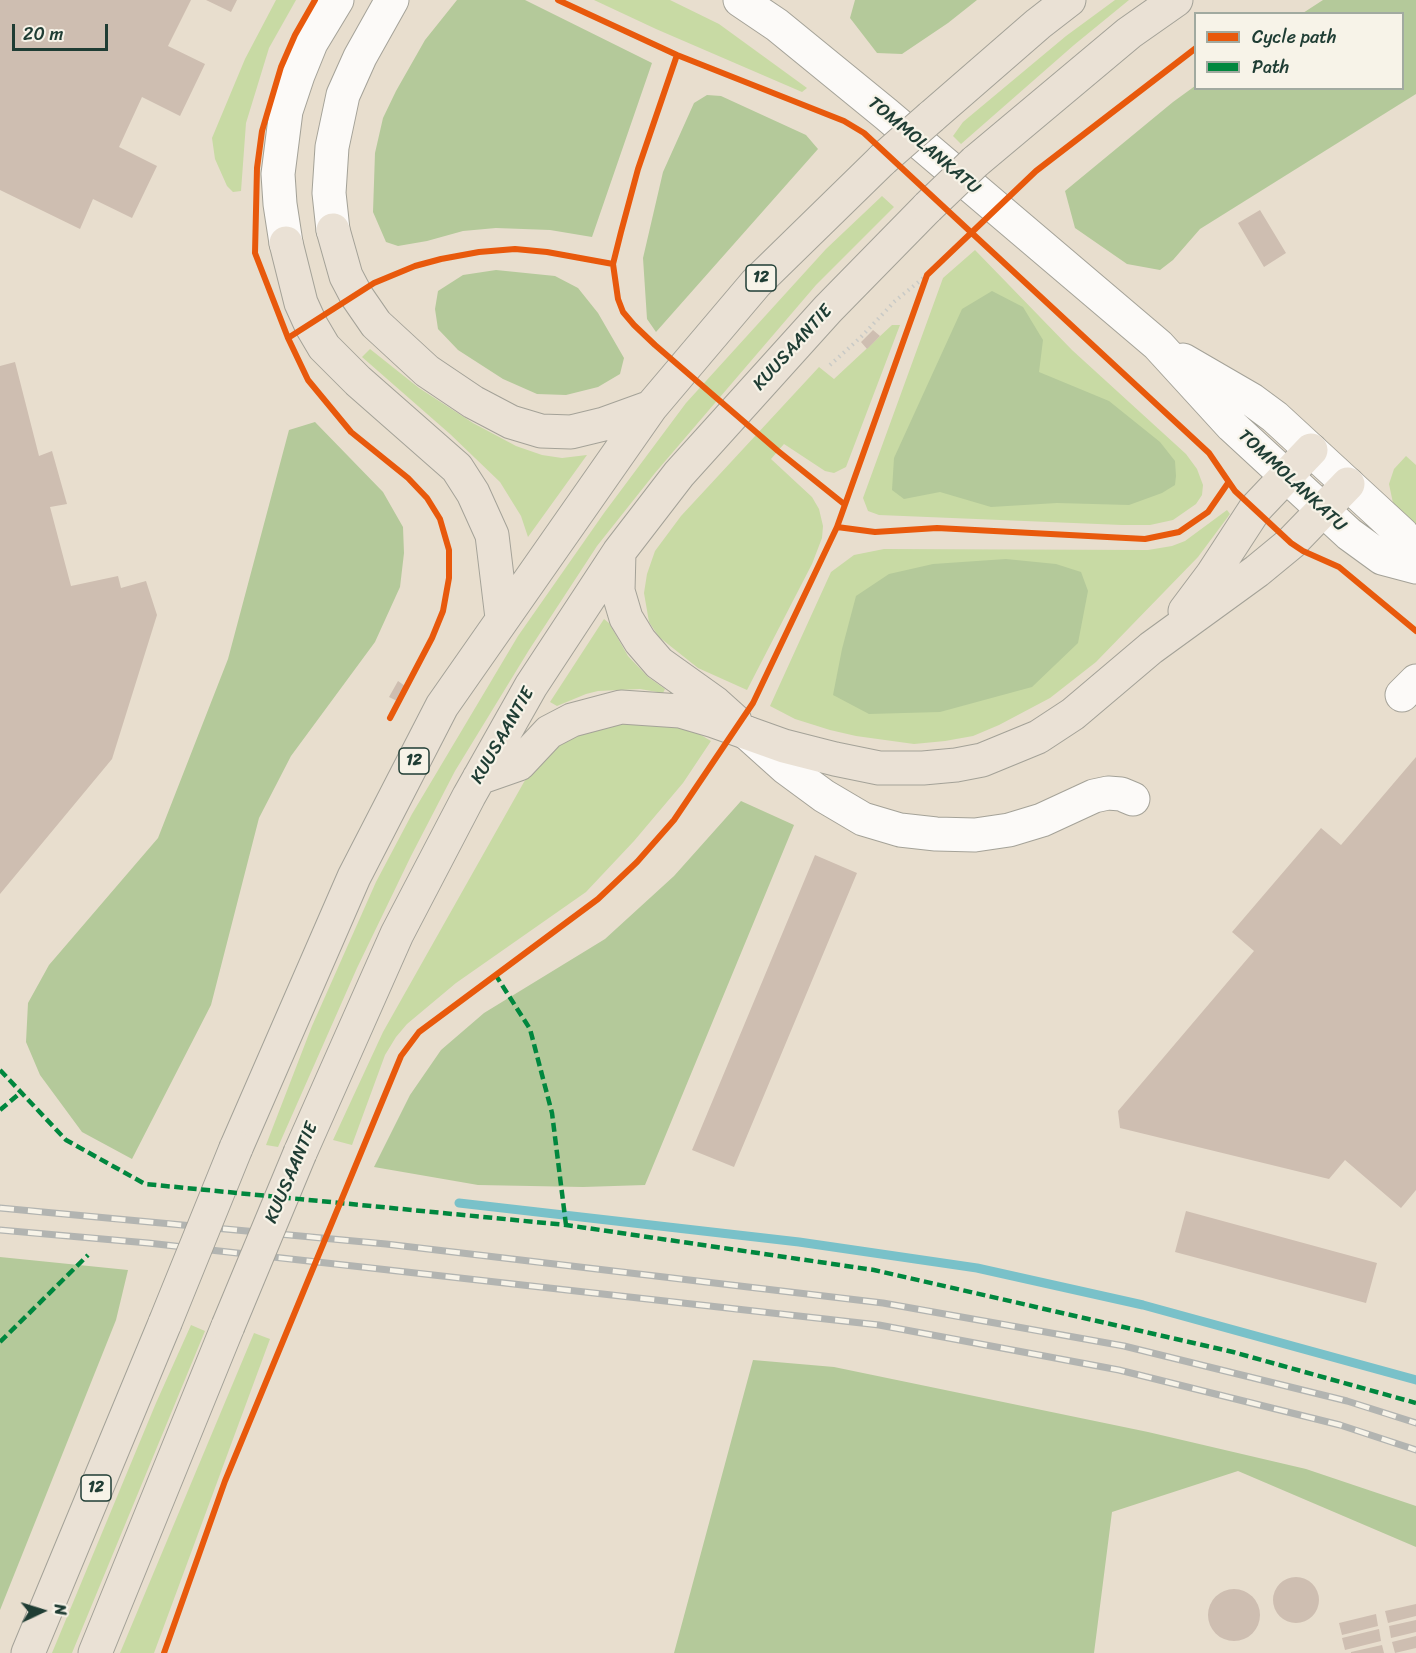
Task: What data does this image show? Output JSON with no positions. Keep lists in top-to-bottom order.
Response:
{
  "streets": {
    "main road": ["12", "KUUSAANTIE"],
    "street": ["TOMMOLANKATU"]
  },
  "legend": ["Cycle path", "Path"],
  "scale_bar": "20 m",
  "north": "right"
}
